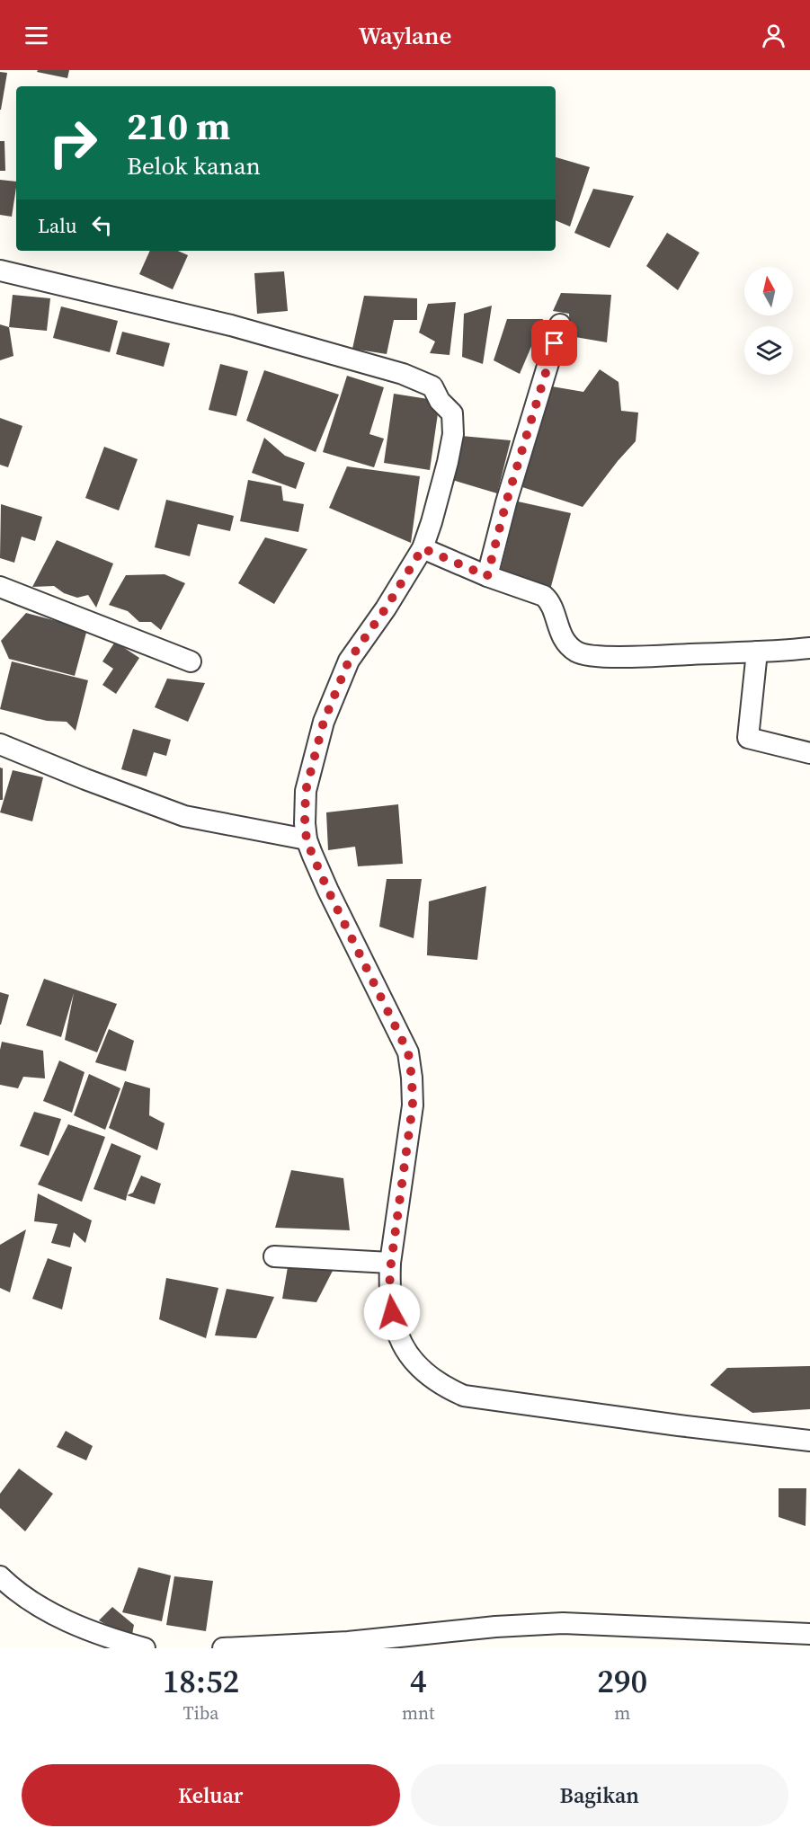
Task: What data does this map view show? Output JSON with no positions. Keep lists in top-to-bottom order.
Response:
{
  "north": "top",
  "page": {
    "header": "Waylane",
    "turn": ["210 m", "Belok kanan"],
    "then": "Lalu",
    "eta": [
      "18:52",
      "Tiba",
      "4",
      "mnt",
      "290",
      "m"
    ],
    "buttons": ["Keluar", "Bagikan"]
  }
}
